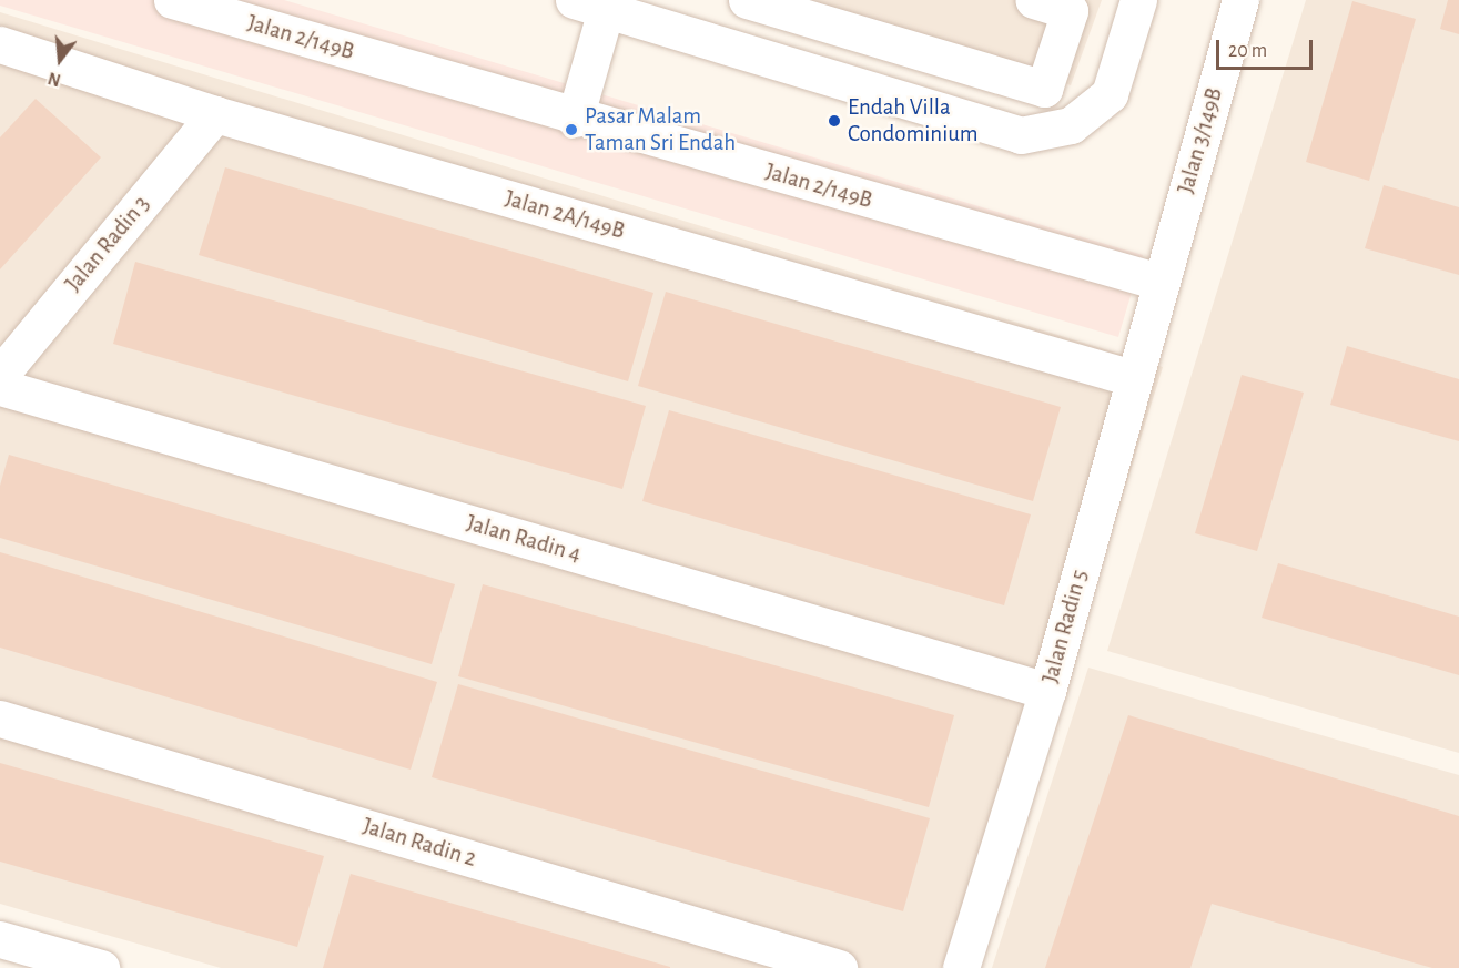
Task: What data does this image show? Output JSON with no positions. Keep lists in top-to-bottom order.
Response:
{
  "streets": {
    "street": [
      "Jalan 2/149B",
      "Jalan 3/149B",
      "Jalan 2A/149B",
      "Jalan Radin 3",
      "Jalan Radin 4",
      "Jalan Radin 5",
      "Jalan Radin 2"
    ]
  },
  "crossings": [
    ["Jalan 2/149B", "Jalan 3/149B"],
    ["Jalan 2/149B", "Jalan Radin 5"],
    ["Jalan 3/149B", "Jalan Radin 5"],
    ["Jalan 2A/149B", "Jalan Radin 3"],
    ["Jalan 2A/149B", "Jalan Radin 5"],
    ["Jalan Radin 4", "Jalan Radin 5"]
  ],
  "places": ["Endah Villa Condominium", "Pasar Malam Taman Sri Endah"],
  "scale_bar": "20 m",
  "north": "bottom"
}
